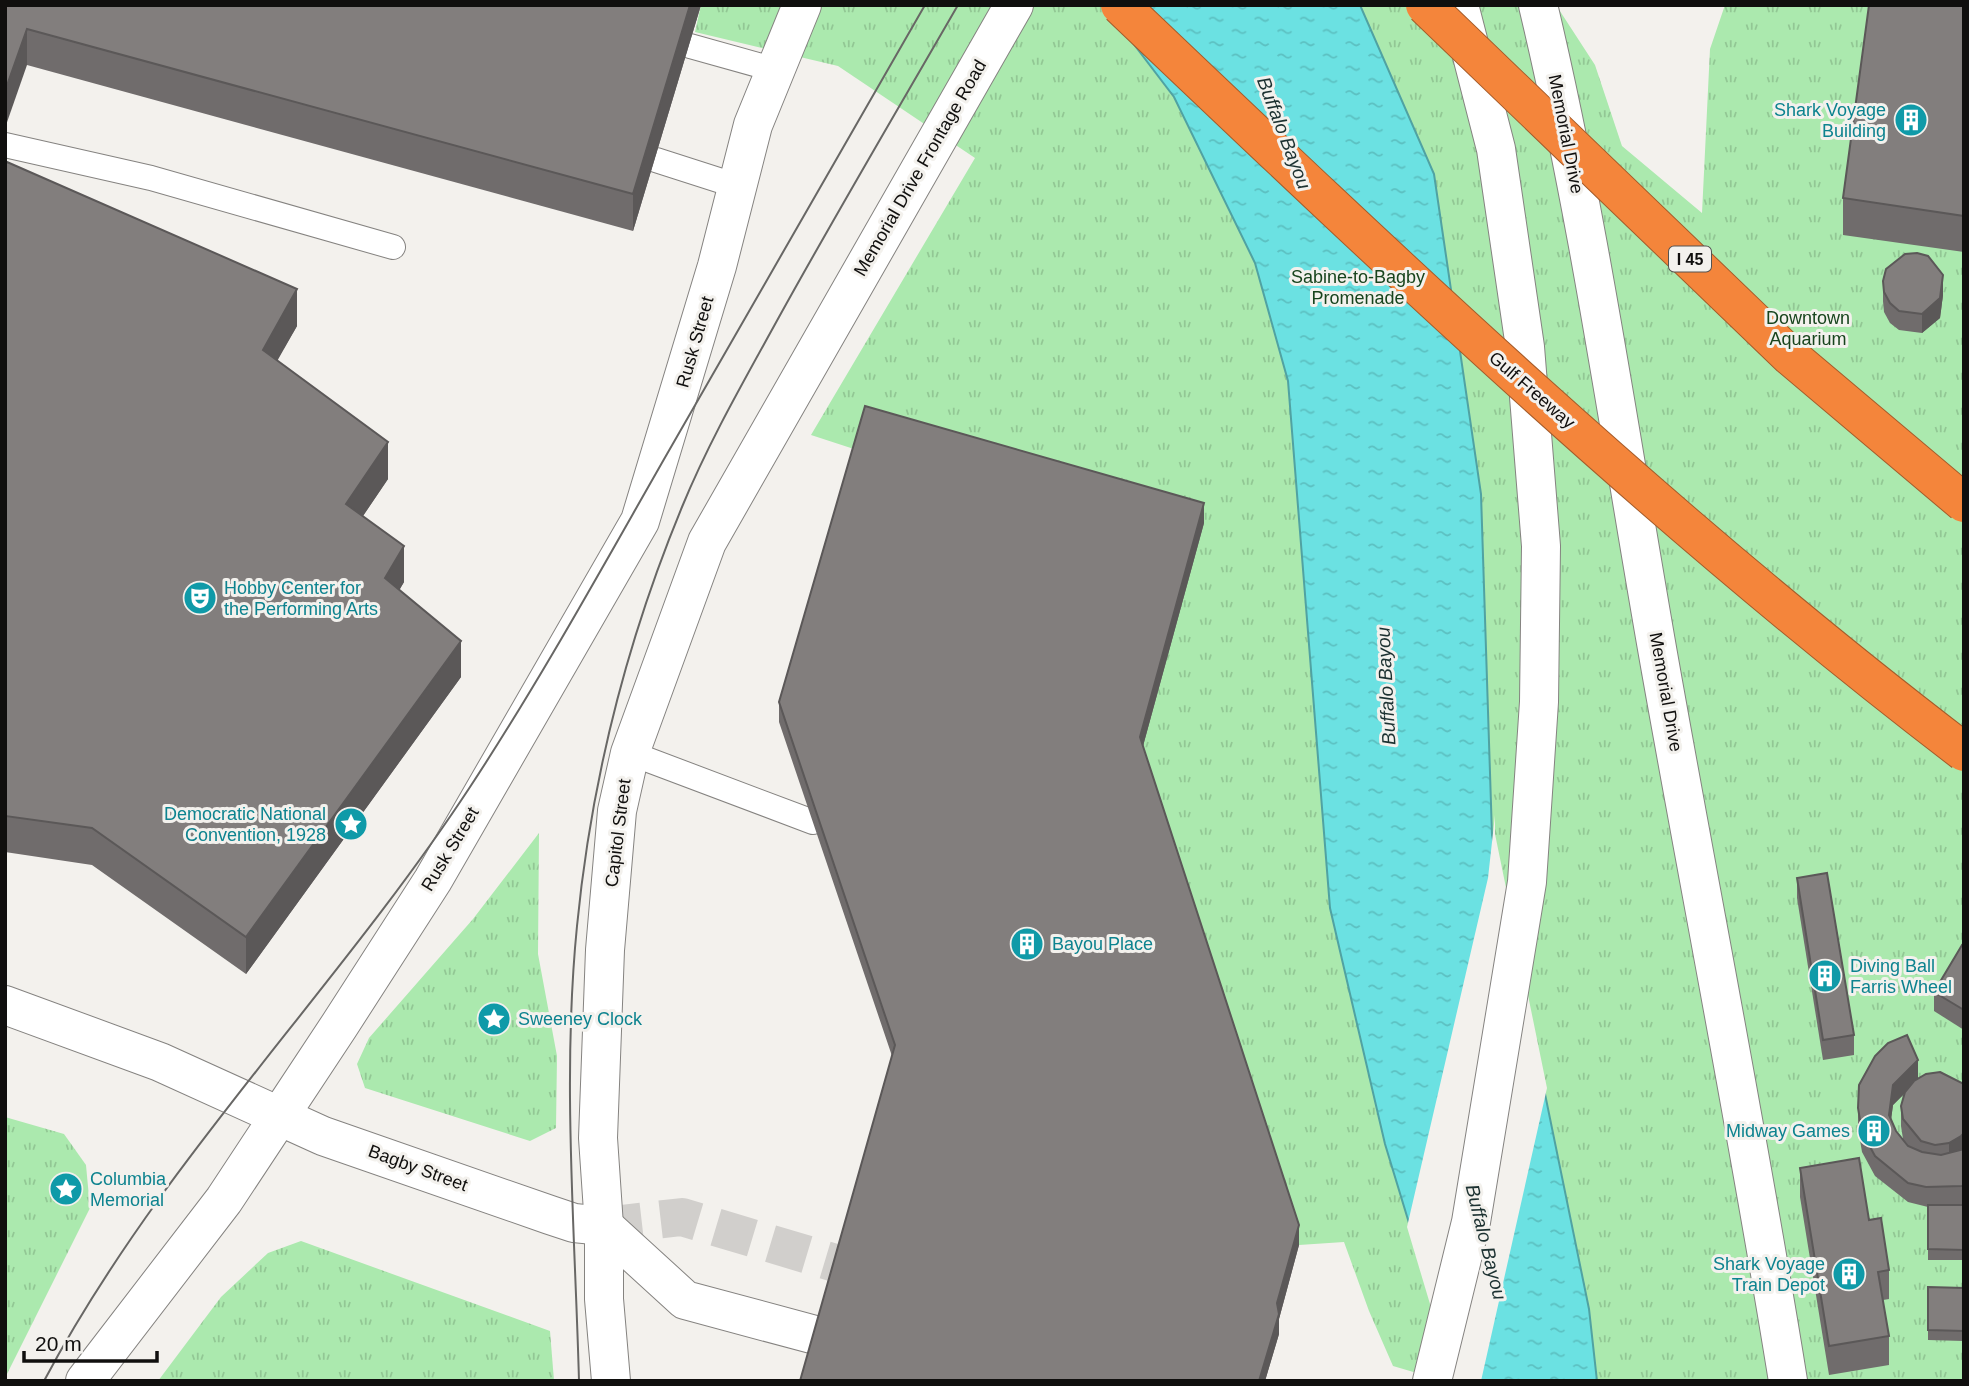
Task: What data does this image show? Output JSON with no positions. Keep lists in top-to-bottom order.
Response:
{
  "streets": {
    "highway": ["I 45", "Gulf Freeway"],
    "street": [
      "Memorial Drive",
      "Memorial Drive Frontage Road",
      "Rusk Street",
      "Capitol Street",
      "Bagby Street"
    ]
  },
  "crossings": [
    ["Memorial Drive Frontage Road", "Capitol Street"],
    ["Rusk Street", "Bagby Street"],
    ["Capitol Street", "Bagby Street"]
  ],
  "water": ["Buffalo Bayou"],
  "parks": ["Sabine-to-Bagby Promenade", "Downtown Aquarium"],
  "places": {
    "building": [
      "Shark Voyage Building",
      "Bayou Place",
      "Diving Ball Farris Wheel",
      "Midway Games",
      "Shark Voyage Train Depot"
    ],
    "theatre": ["Hobby Center for the Performing Arts"],
    "place": ["Democratic National Convention, 1928", "Sweeney Clock", "Columbia Memorial"]
  },
  "scale_bar": "20 m"
}
